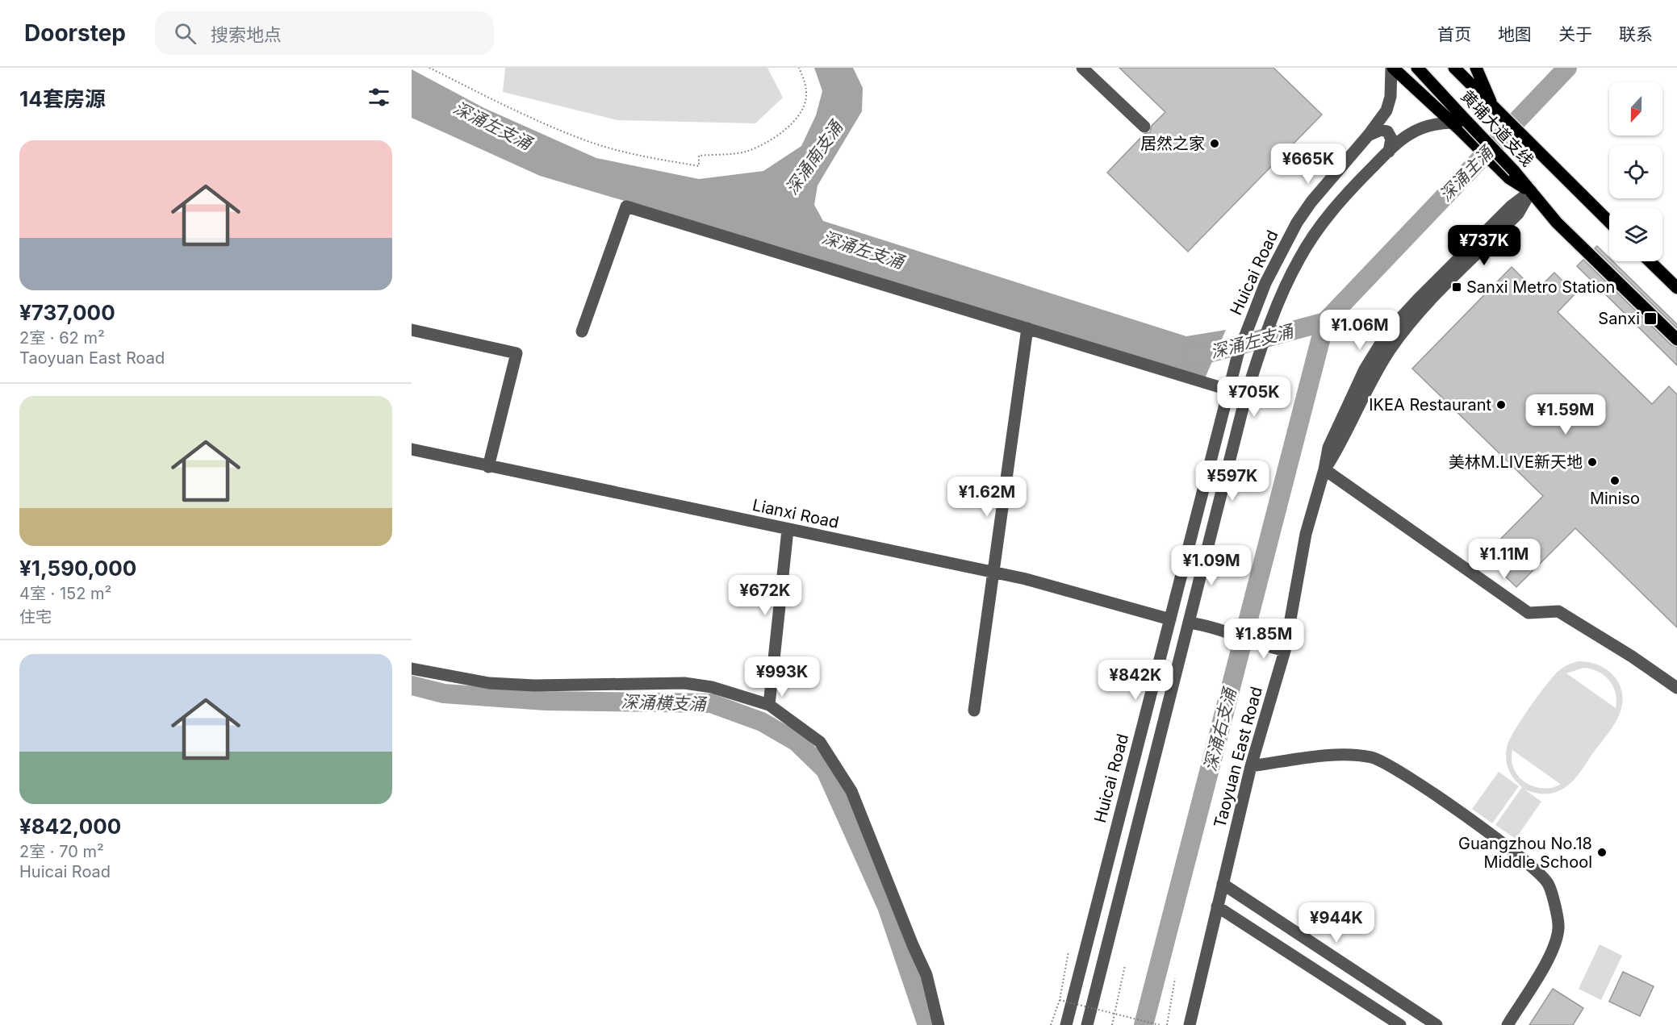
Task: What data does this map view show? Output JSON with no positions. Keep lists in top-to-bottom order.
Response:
{
  "streets": {
    "main road": ["黄埔大道支线"],
    "street": ["Huicai Road", "Lianxi Road", "Taoyuan East Road"]
  },
  "crossings": [
    ["黄埔大道支线", "Taoyuan East Road"],
    ["Huicai Road", "Lianxi Road"]
  ],
  "water": [
    "深涌左支涌",
    "深涌南支涌",
    "深涌主涌",
    "深涌横支涌",
    "深涌右支涌"
  ],
  "places": {
    "other": [
      "居然之家",
      "IKEA Restaurant",
      "美林M.LIVE新天地",
      "Miniso",
      "Guangzhou No.18 Middle School"
    ],
    "transit": ["Sanxi Metro Station", "Sanxi"]
  },
  "north": "bottom",
  "page": {
    "header": "Doorstep",
    "search": "搜索地点",
    "nav": [
      "首页",
      "地图",
      "关于",
      "联系"
    ],
    "heading": "14套房源",
    "list": [
      {
        "name": "¥737,000",
        "note": "2室 · 62 m² · Taoyuan East Road"
      },
      {
        "name": "¥1,590,000",
        "note": "4室 · 152 m² · 住宅"
      },
      {
        "name": "¥842,000",
        "note": "2室 · 70 m² · Huicai Road"
      }
    ],
    "price": [
      "¥665K",
      "¥737K",
      "¥1.06M",
      "¥705K",
      "¥1.59M",
      "¥597K",
      "¥1.62M",
      "¥1.11M",
      "¥1.09M",
      "¥672K",
      "¥1.85M",
      "¥993K",
      "¥842K",
      "¥944K"
    ]
  }
}
